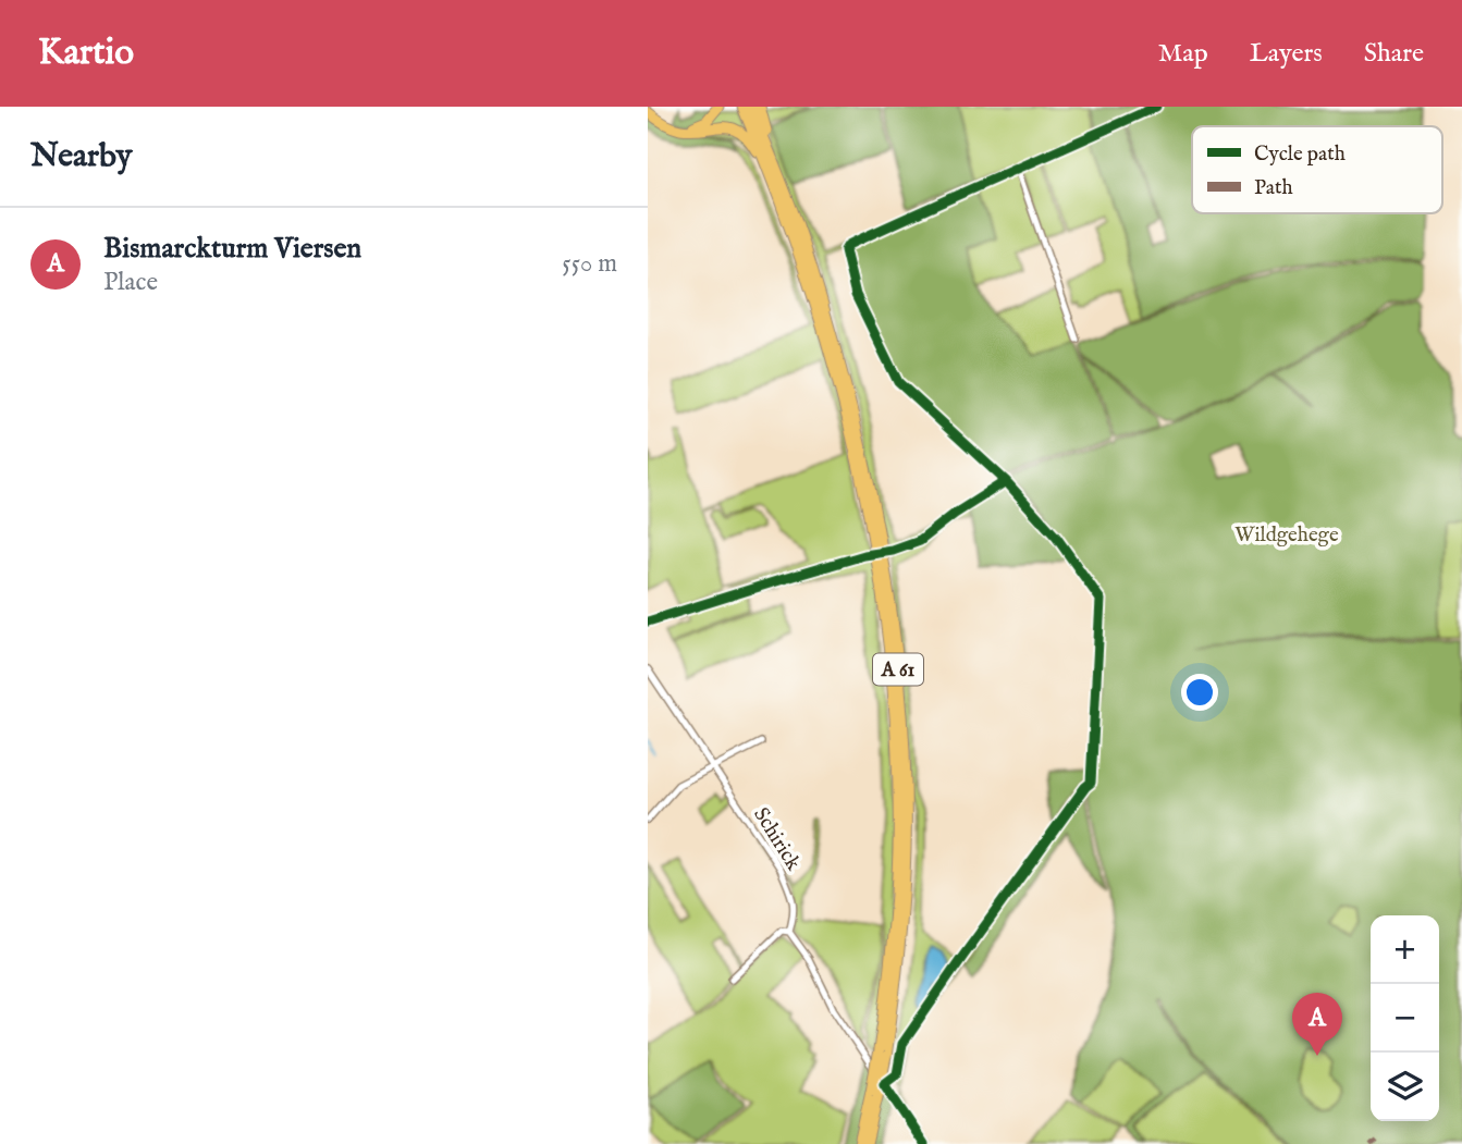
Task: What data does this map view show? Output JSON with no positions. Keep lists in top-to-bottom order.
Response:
{
  "streets": {
    "highway": ["A 61"],
    "street": ["Schirick"]
  },
  "parks": ["Wildgehege"],
  "legend": ["Cycle path", "Path"],
  "page": {
    "header": "Kartio",
    "nav": ["Map", "Layers", "Share"],
    "heading": "Nearby",
    "list": [
      {
        "mark": "A",
        "name": "Bismarckturm Viersen",
        "note": "Place",
        "value": "550 m"
      }
    ],
    "map_buttons": ["+", "−"],
    "pins": "A"
  }
}
